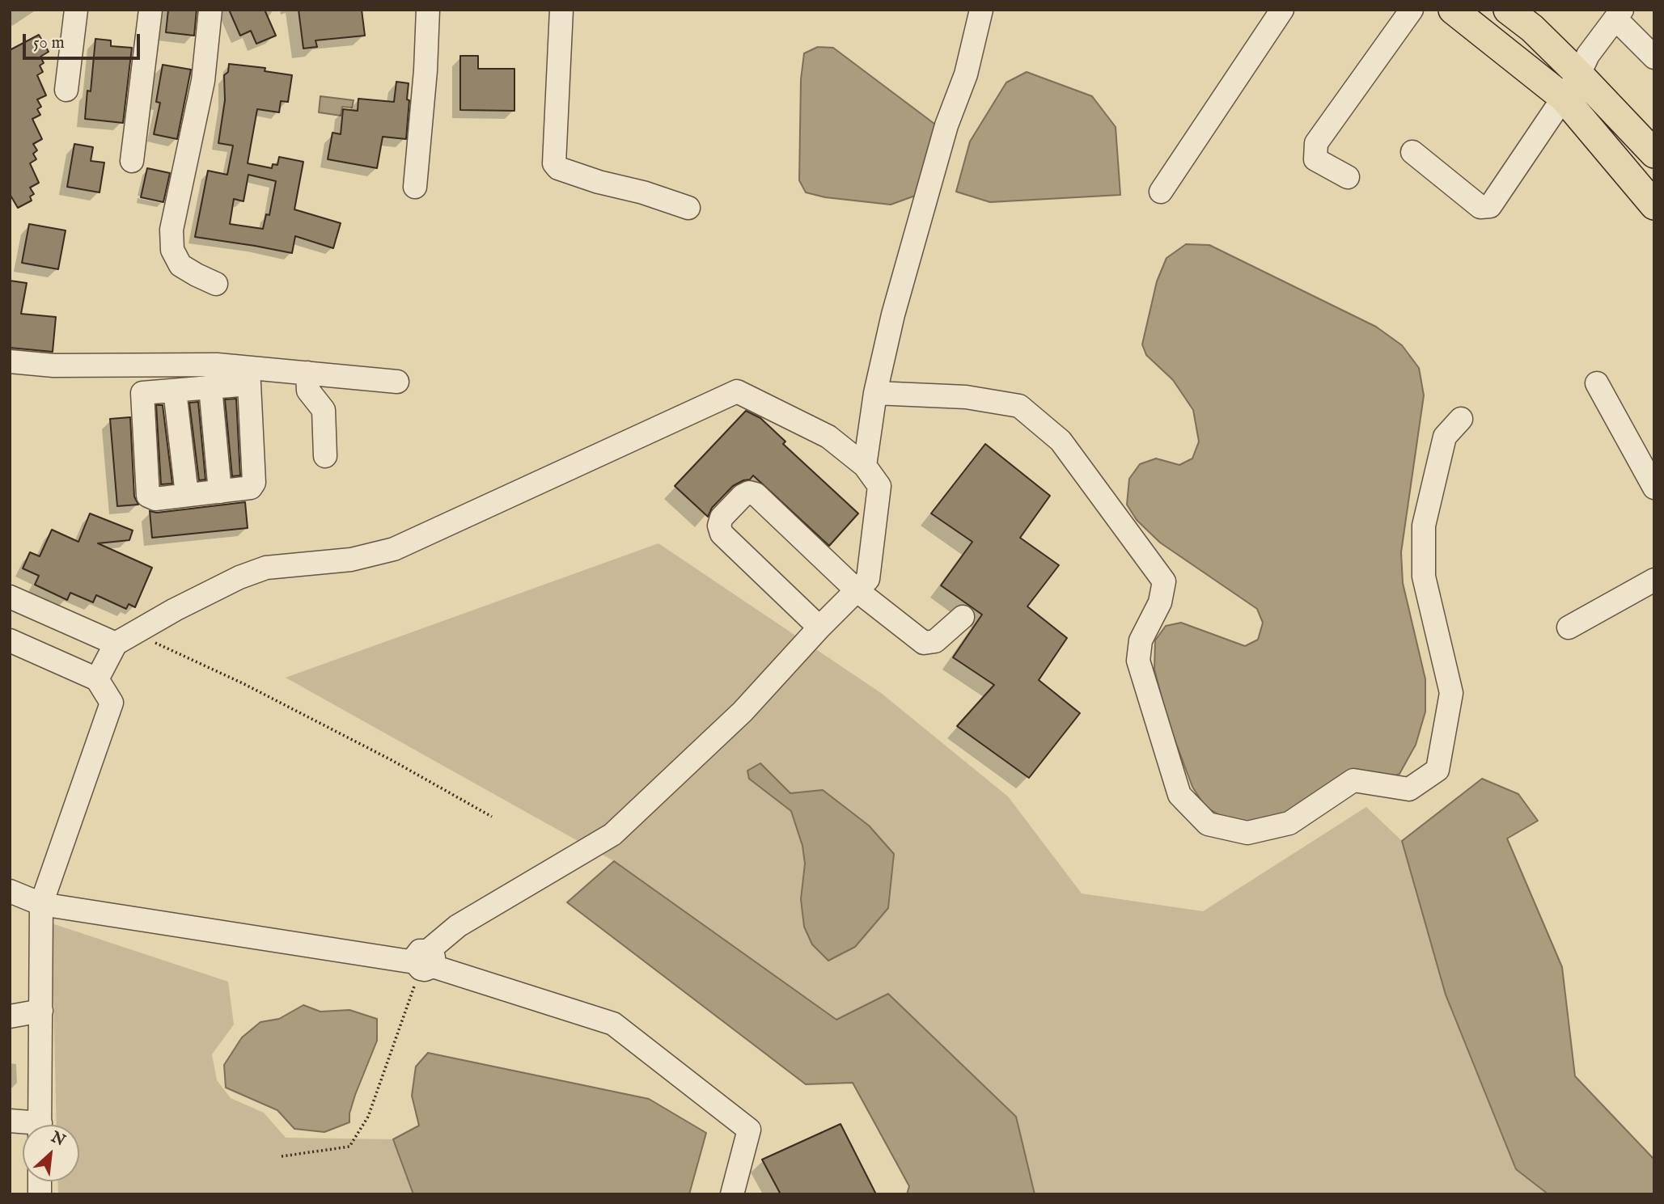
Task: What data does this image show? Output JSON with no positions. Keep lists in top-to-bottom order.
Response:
{
  "scale_bar": "50 m",
  "north": "top right"
}
